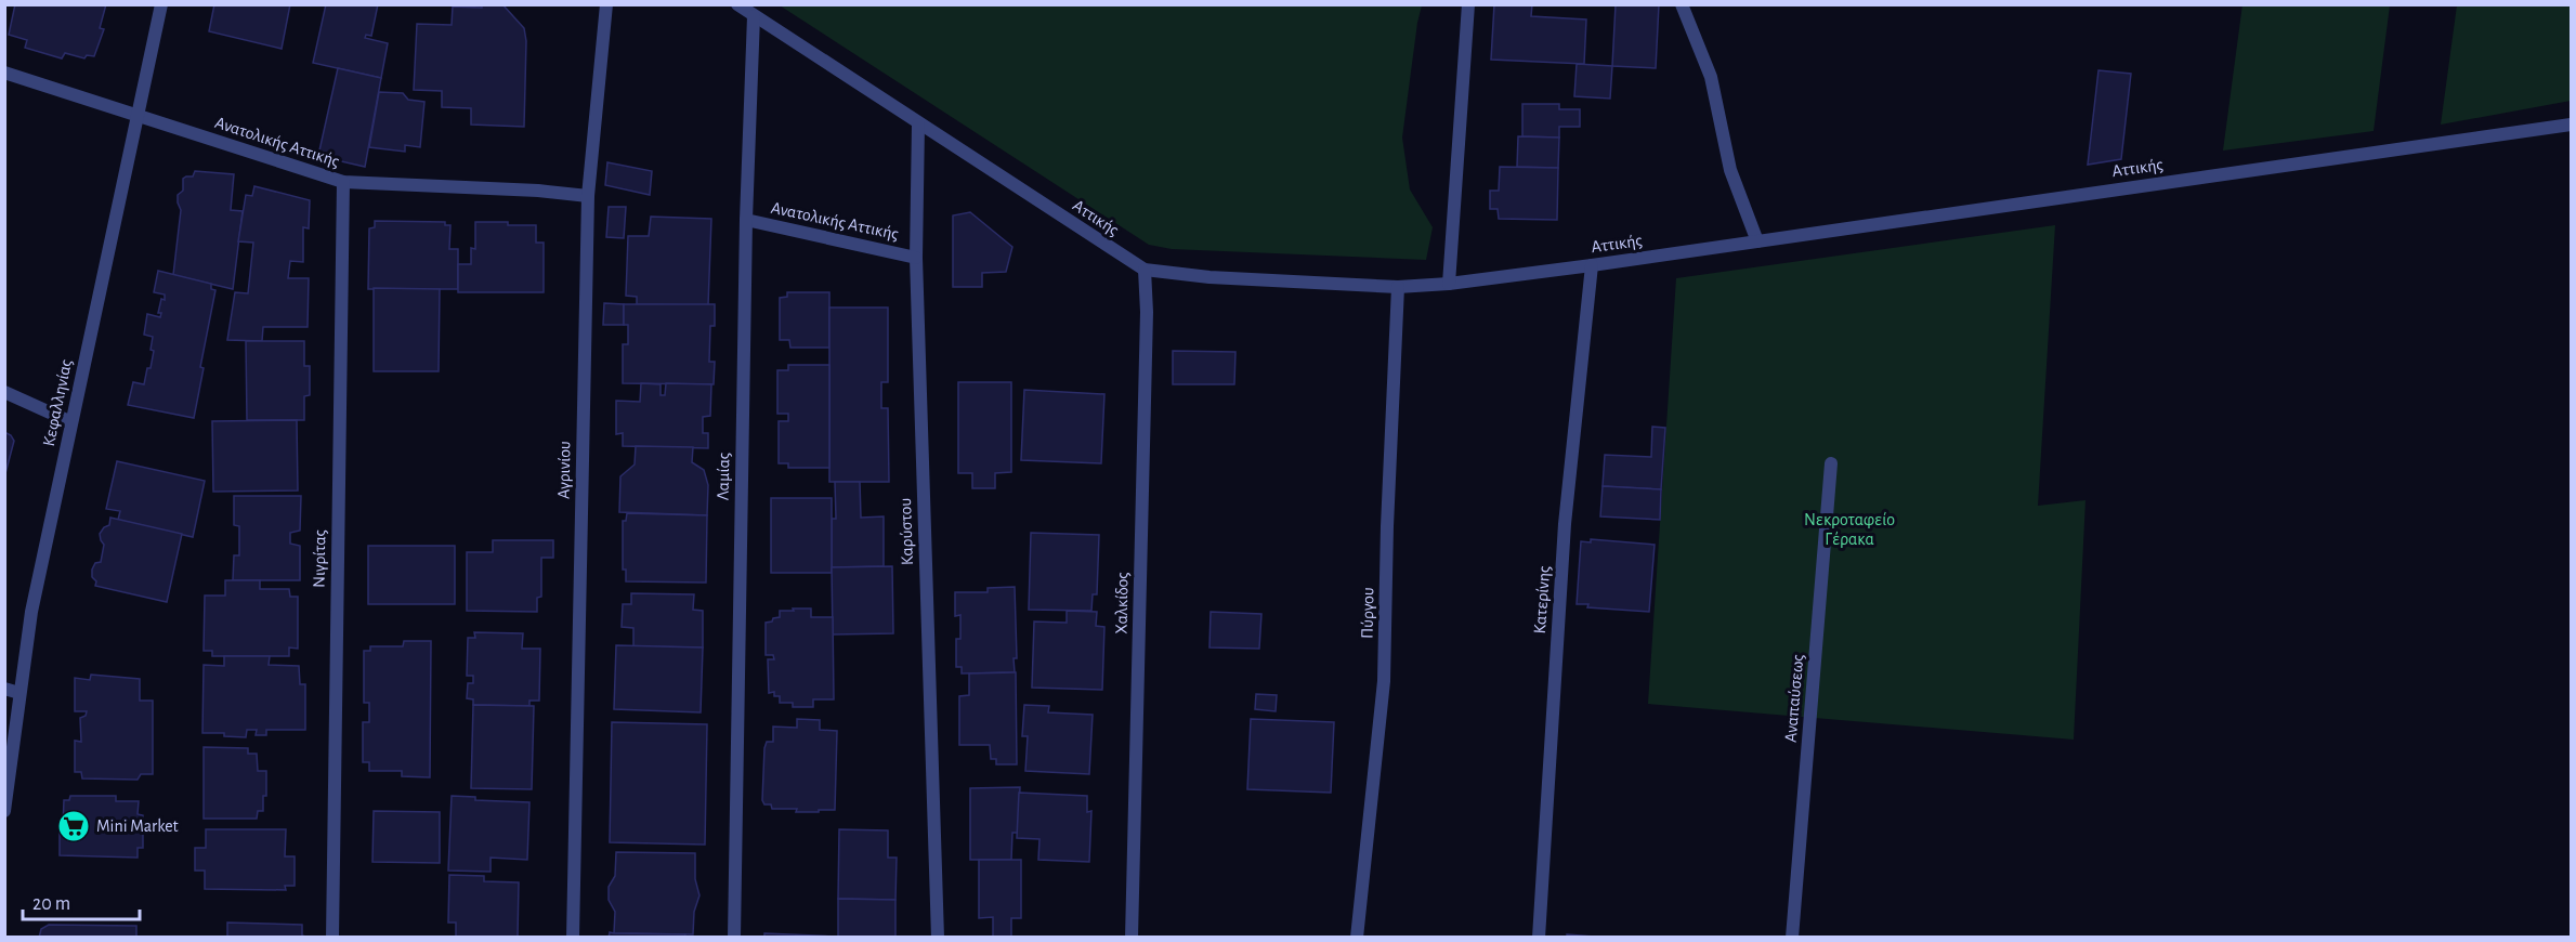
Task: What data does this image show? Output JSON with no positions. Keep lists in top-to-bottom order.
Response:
{
  "streets": {
    "street": [
      "Ανατολικής Αττικής",
      "Αττικής",
      "Κεφαλληνίας",
      "Αγρινίου",
      "Λαμίας",
      "Καρύστου",
      "Νιγρίτας",
      "Κατερίνης",
      "Χαλκίδος",
      "Πύργου",
      "Αναπαύσεως"
    ]
  },
  "crossings": [
    ["Ανατολικής Αττικής", "Κεφαλληνίας"],
    ["Ανατολικής Αττικής", "Αγρινίου"],
    ["Ανατολικής Αττικής", "Λαμίας"],
    ["Ανατολικής Αττικής", "Καρύστου"],
    ["Ανατολικής Αττικής", "Νιγρίτας"],
    ["Αττικής", "Λαμίας"],
    ["Αττικής", "Καρύστου"],
    ["Αττικής", "Κατερίνης"],
    ["Αττικής", "Χαλκίδος"],
    ["Αττικής", "Πύργου"]
  ],
  "parks": ["Νεκροταφείο Γέρακα"],
  "places": {
    "supermarket": ["Mini Market"]
  },
  "scale_bar": "20 m"
}
